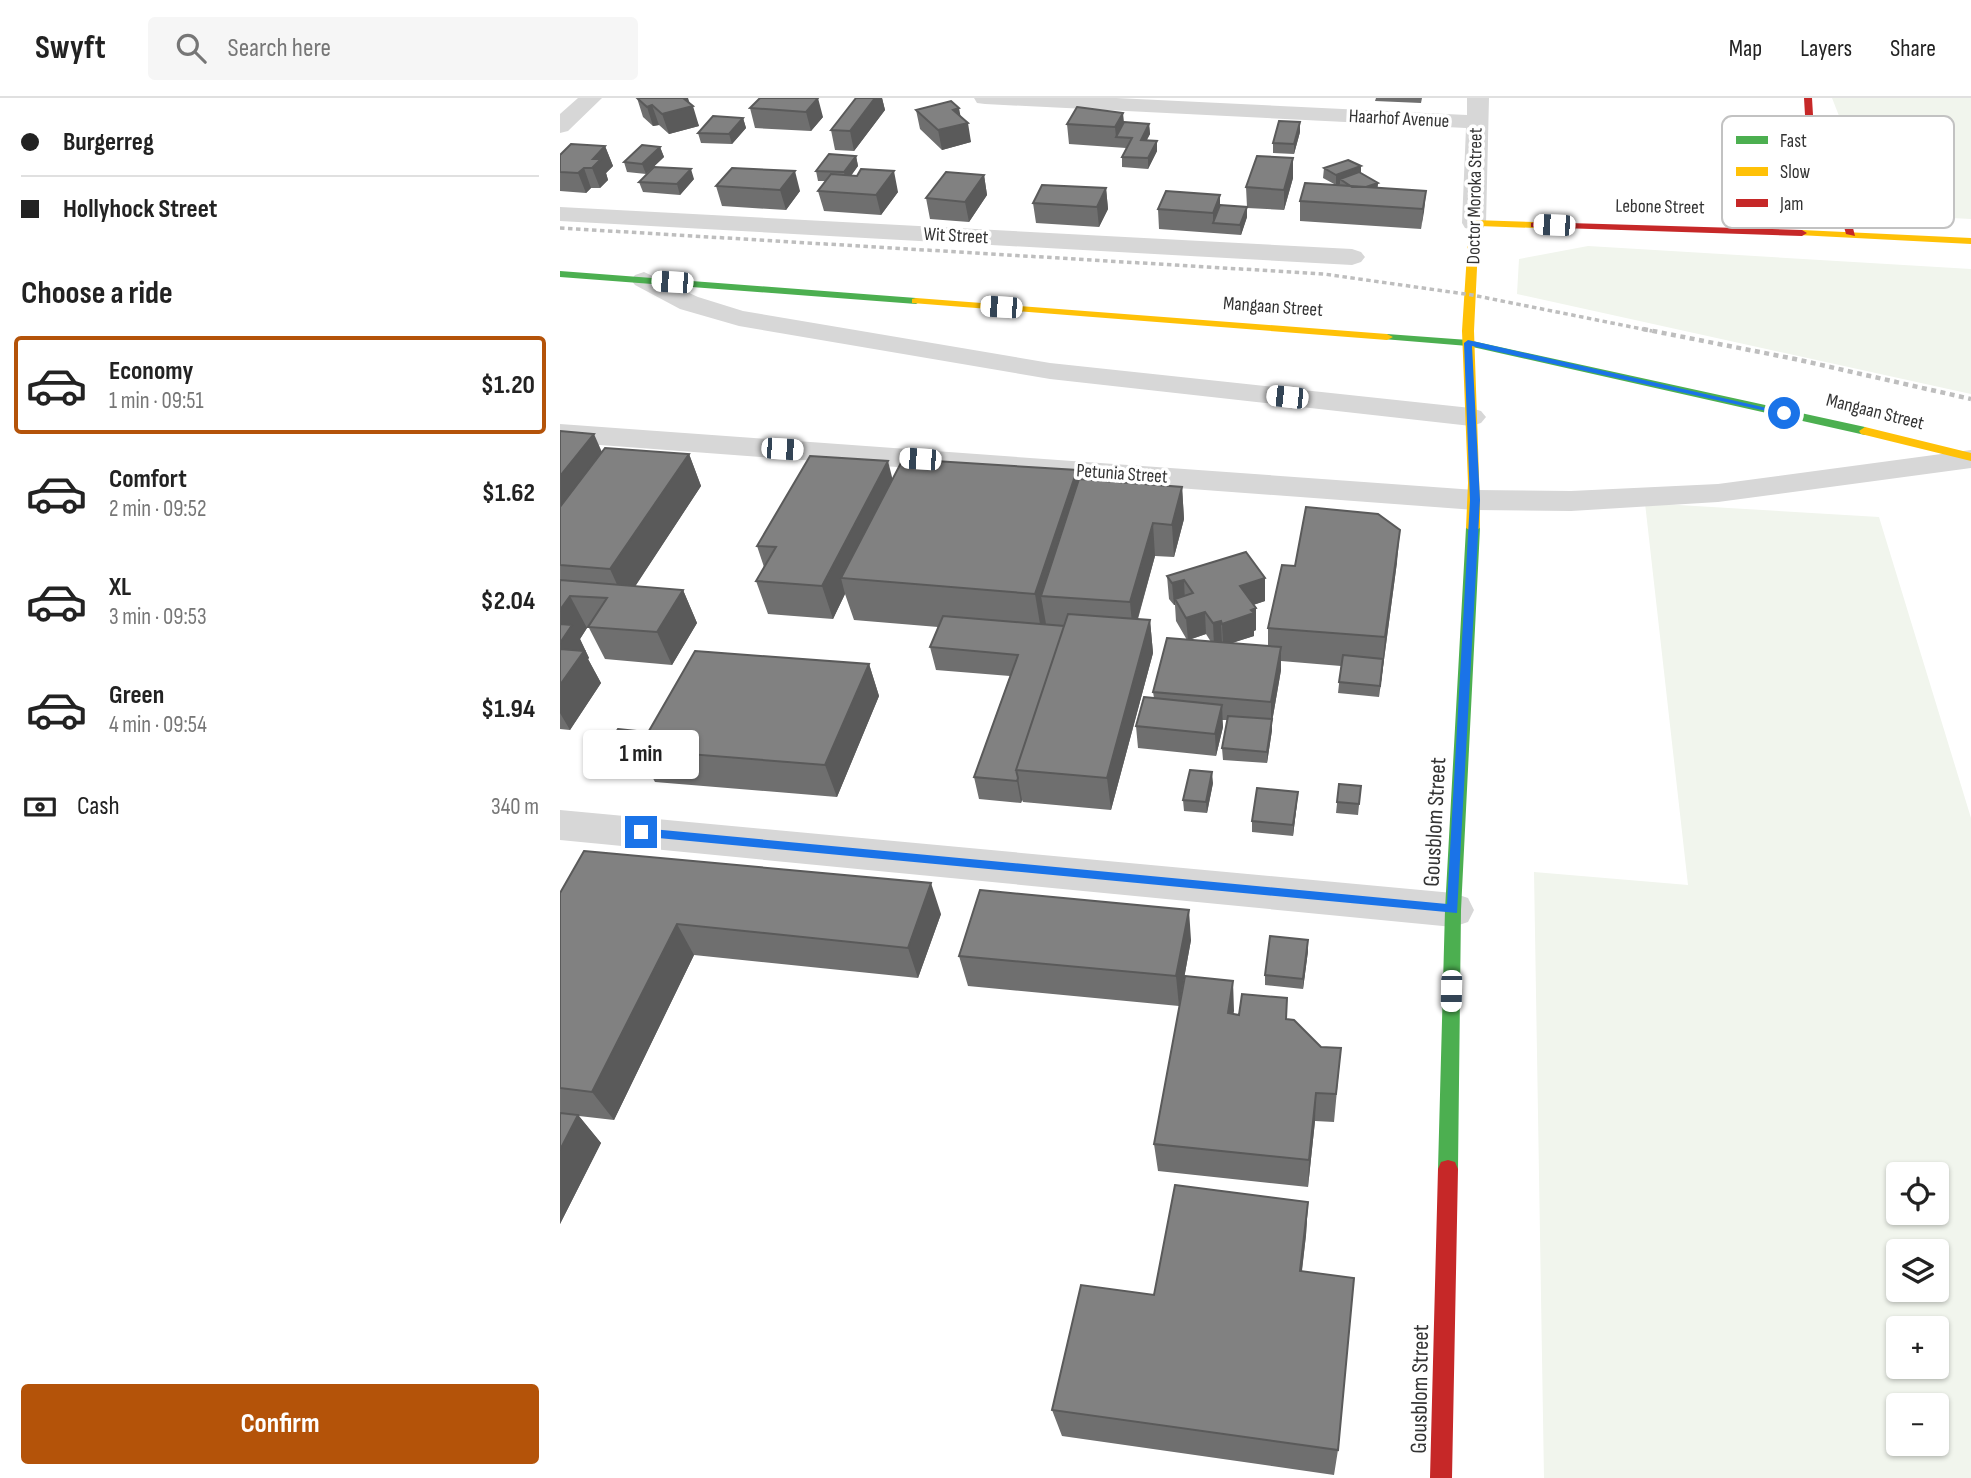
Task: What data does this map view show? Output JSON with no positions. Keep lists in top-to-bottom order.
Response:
{
  "streets": {
    "street": [
      "Haarhof Avenue",
      "Doctor Moroka Street",
      "Lebone Street",
      "Wit Street",
      "Mangaan Street",
      "Petunia Street",
      "Gousblom Street"
    ]
  },
  "crossings": [
    ["Haarhof Avenue", "Doctor Moroka Street"],
    ["Doctor Moroka Street", "Lebone Street"],
    ["Doctor Moroka Street", "Gousblom Street"],
    ["Mangaan Street", "Petunia Street"],
    ["Mangaan Street", "Gousblom Street"],
    ["Petunia Street", "Gousblom Street"]
  ],
  "legend": ["Fast", "Slow", "Jam"],
  "page": {
    "header": "Swyft",
    "search": "Search here",
    "nav": ["Map", "Layers", "Share"],
    "banner": ["Burgerreg", "Hollyhock Street"],
    "heading": "Choose a ride",
    "list": [
      {
        "name": "Economy",
        "note": "1 min · 09:51",
        "value": "$1.20"
      },
      {
        "name": "Comfort",
        "note": "2 min · 09:52",
        "value": "$1.62"
      },
      {
        "name": "XL",
        "note": "3 min · 09:53",
        "value": "$2.04"
      },
      {
        "name": "Green",
        "note": "4 min · 09:54",
        "value": "$1.94"
      }
    ],
    "bubble": "1 min",
    "pay": ["Cash", "340 m"],
    "map_buttons": ["+", "−"],
    "buttons": "Confirm"
  }
}
